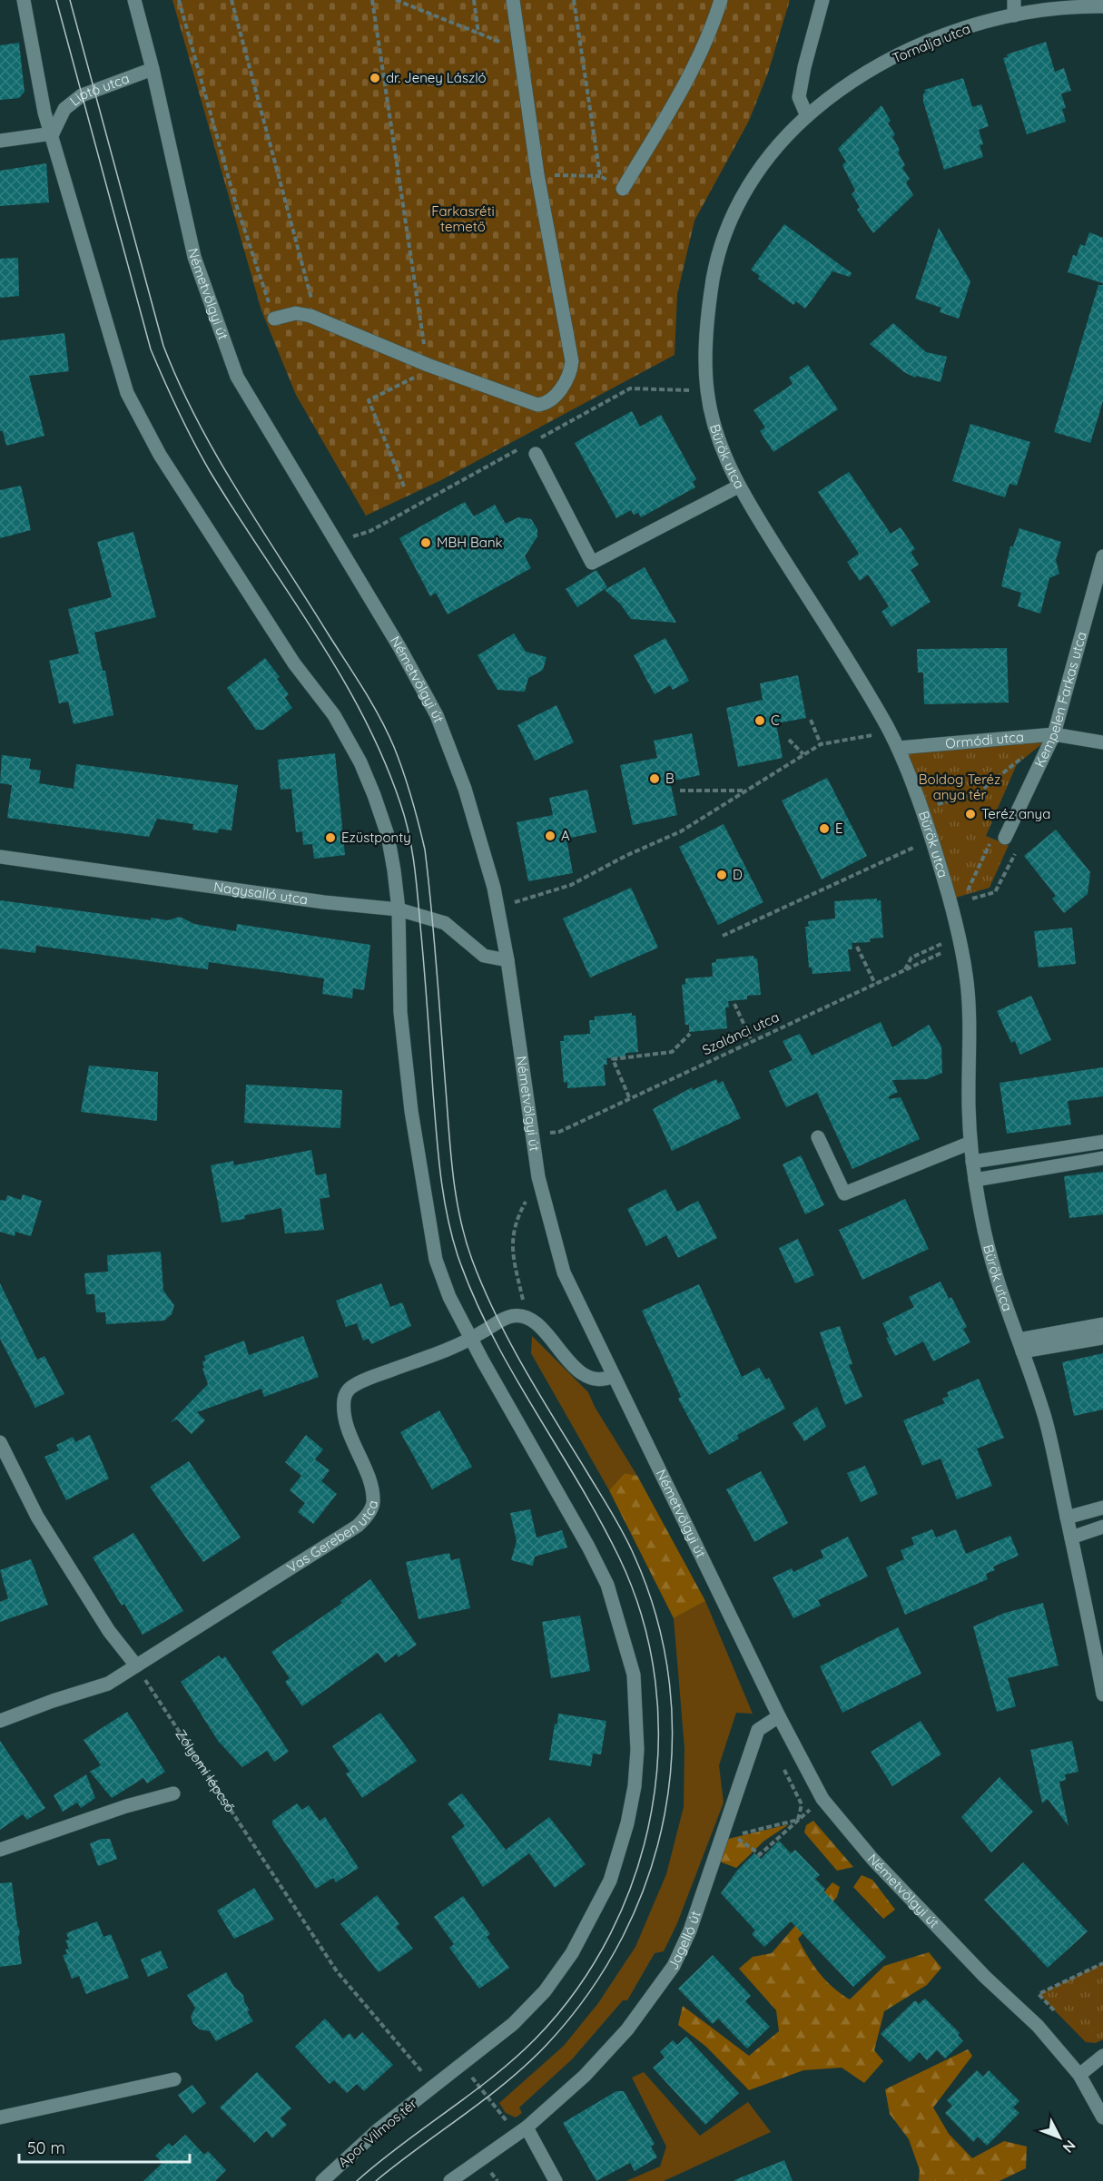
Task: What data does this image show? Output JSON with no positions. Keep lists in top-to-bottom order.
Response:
{
  "streets": {
    "street": [
      "Tornalja utca",
      "Liptó utca",
      "Németvölgyi út",
      "Bürök utca",
      "Kempelen Farkas utca",
      "Ormódi utca",
      "Nagysalló utca",
      "Vas Gereben utca",
      "Jagelló út",
      "Apor Vilmos tér"
    ],
    "path": ["Szalánci utca", "Zólyomi lépcső"]
  },
  "crossings": [
    ["Tornalja utca", "Bürök utca"],
    ["Liptó utca", "Németvölgyi út"],
    ["Németvölgyi út", "Nagysalló utca"],
    ["Németvölgyi út", "Jagelló út"],
    ["Bürök utca", "Ormódi utca"],
    ["Kempelen Farkas utca", "Ormódi utca"],
    ["Vas Gereben utca", "Zólyomi lépcső"],
    ["Zólyomi lépcső", "Apor Vilmos tér"]
  ],
  "parks": ["Farkasréti temető", "Boldog Teréz anya tér"],
  "places": [
    "dr. Jeney László",
    "MBH Bank",
    "C",
    "B",
    "Teréz anya",
    "E",
    "A",
    "Ezüstponty",
    "D"
  ],
  "scale_bar": "50 m",
  "north": "bottom right"
}
